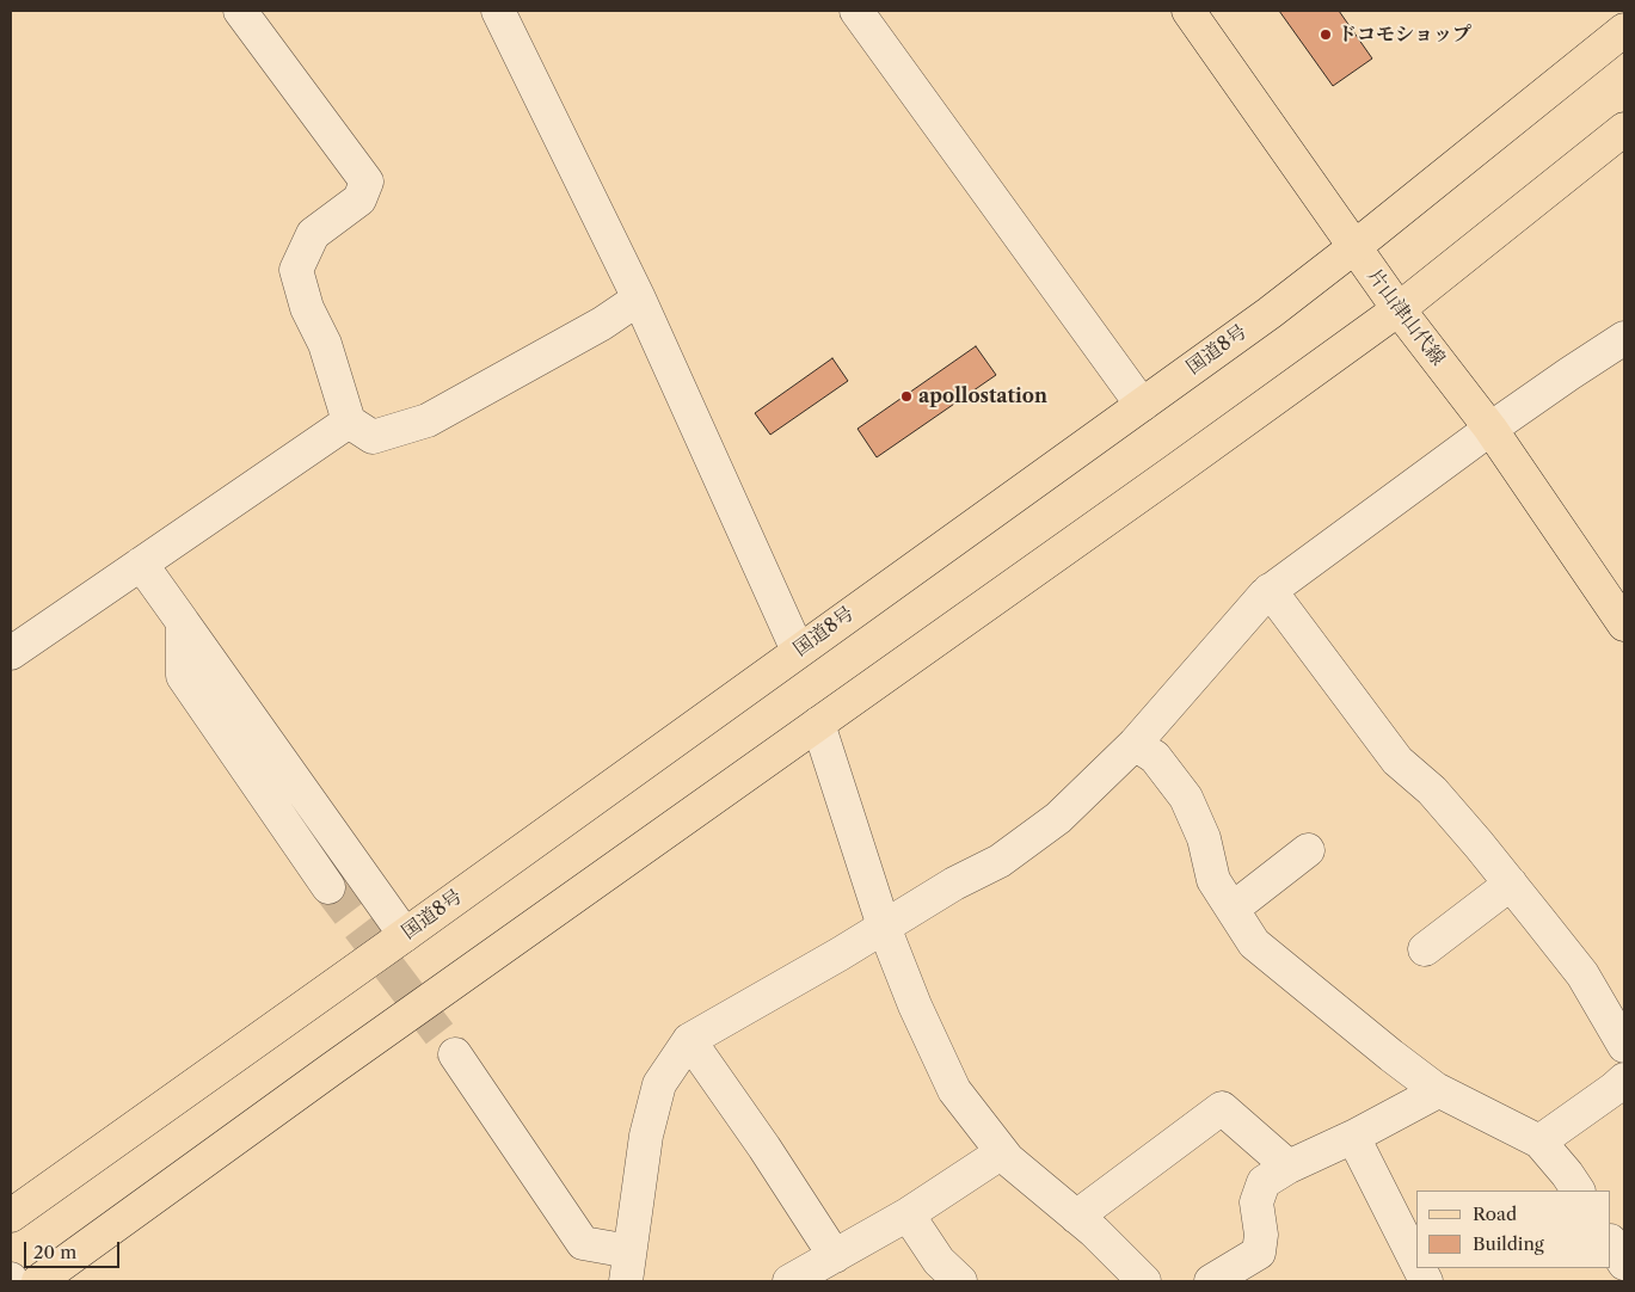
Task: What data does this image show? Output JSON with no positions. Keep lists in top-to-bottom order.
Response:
{
  "streets": {
    "main road": ["片山津山代線", "国道8号"]
  },
  "crossings": [
    ["片山津山代線", "国道8号"]
  ],
  "places": ["ドコモショップ", "apollostation"],
  "legend": ["Road", "Building"],
  "scale_bar": "20 m"
}
